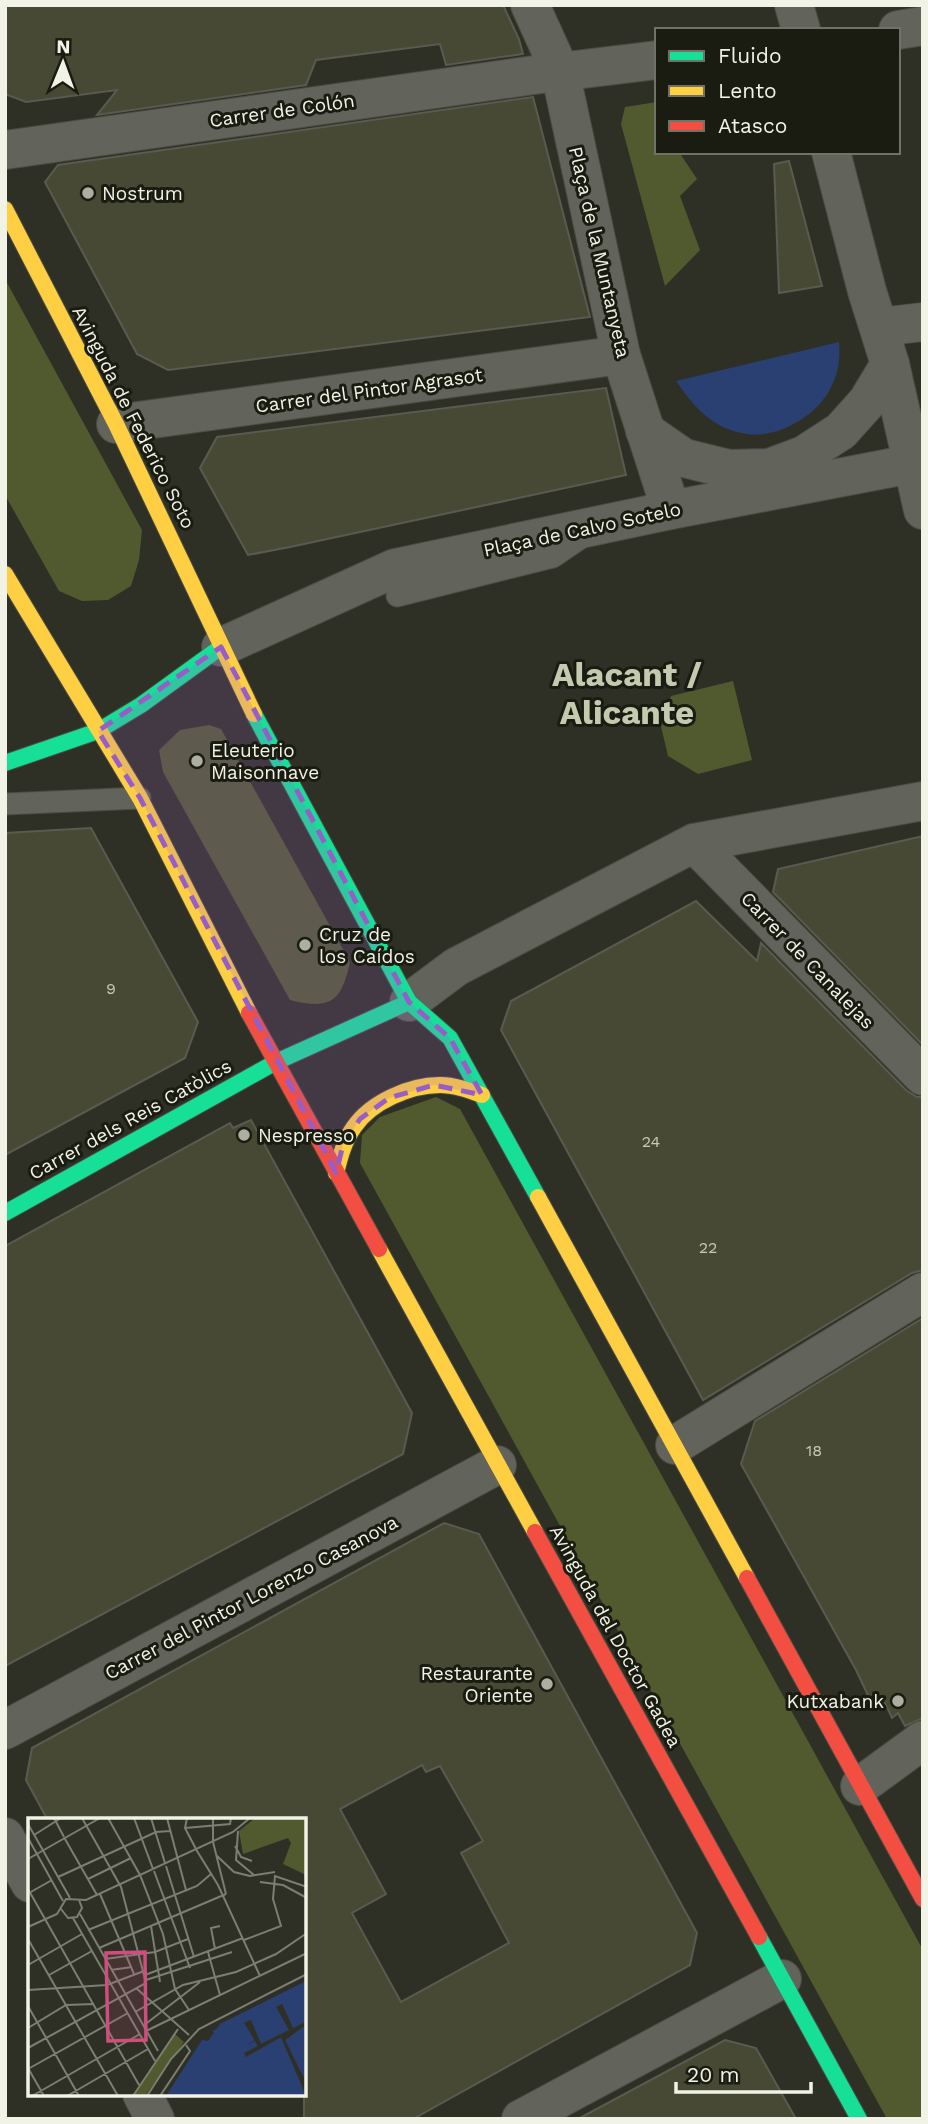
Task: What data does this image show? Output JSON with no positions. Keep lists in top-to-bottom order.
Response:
{
  "streets": {
    "street": [
      "Carrer de Colón",
      "Plaça de la Muntanyeta",
      "Carrer del Pintor Agrasot",
      "Avinguda de Federico Soto",
      "Plaça de Calvo Sotelo",
      "Carrer de Canalejas",
      "Carrer dels Reis Catòlics",
      "Carrer del Pintor Lorenzo Casanova",
      "Avinguda del Doctor Gadea"
    ]
  },
  "crossings": [
    ["Carrer de Colón", "Plaça de la Muntanyeta"],
    ["Plaça de la Muntanyeta", "Carrer del Pintor Agrasot"],
    ["Plaça de la Muntanyeta", "Plaça de Calvo Sotelo"],
    ["Carrer del Pintor Agrasot", "Avinguda de Federico Soto"],
    ["Avinguda de Federico Soto", "Plaça de Calvo Sotelo"],
    ["Carrer dels Reis Catòlics", "Avinguda del Doctor Gadea"],
    ["Carrer del Pintor Lorenzo Casanova", "Avinguda del Doctor Gadea"]
  ],
  "districts": ["Alacant / Alicante"],
  "places": [
    "Nostrum",
    "Eleuterio Maisonnave",
    "Cruz de los Caídos",
    "Nespresso",
    "Restaurante Oriente",
    "Kutxabank"
  ],
  "house_numbers": [
    "9",
    "24",
    "22",
    "18"
  ],
  "legend": ["Fluido", "Lento", "Atasco"],
  "scale_bar": "20 m",
  "north": "top"
}
